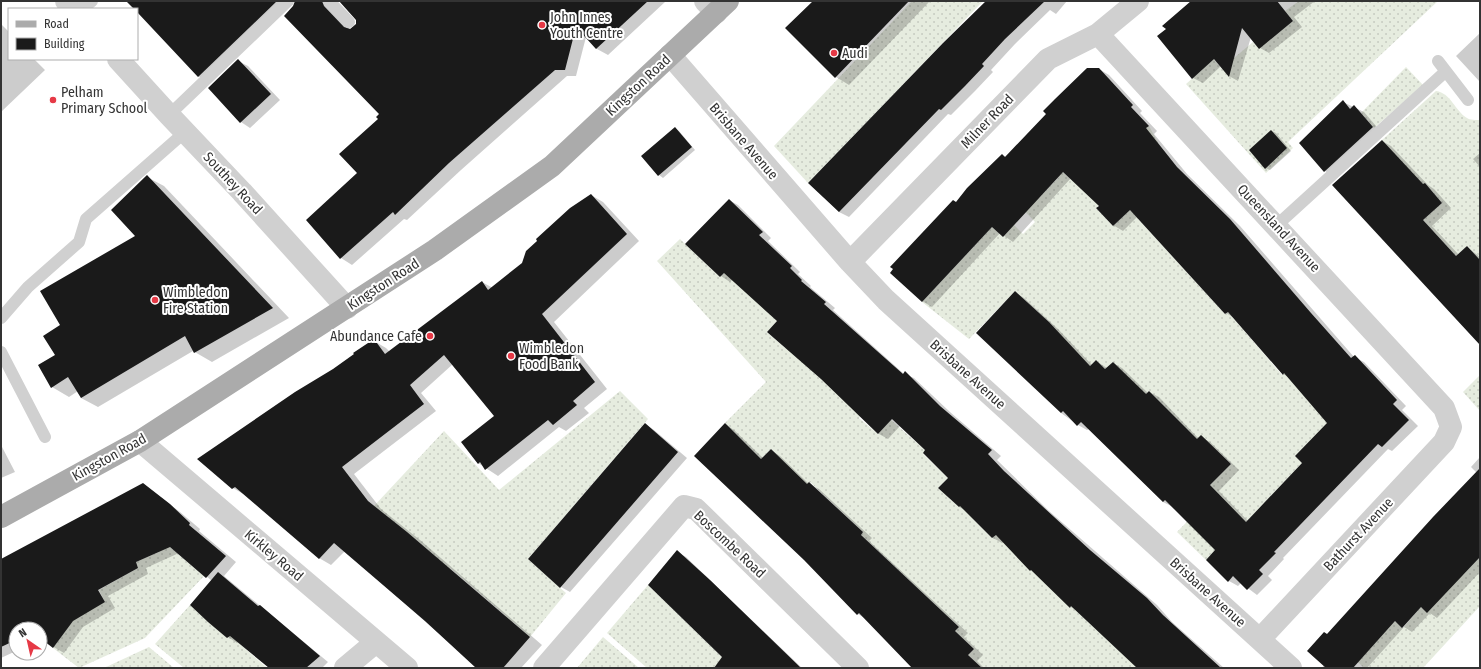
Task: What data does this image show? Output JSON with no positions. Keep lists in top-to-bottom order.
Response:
{
  "streets": {
    "main road": ["Kingston Road"],
    "street": [
      "Milner Road",
      "Brisbane Avenue",
      "Southey Road",
      "Queensland Avenue",
      "Bathurst Avenue",
      "Boscombe Road",
      "Kirkley Road"
    ]
  },
  "crossings": [
    ["Kingston Road", "Brisbane Avenue"],
    ["Kingston Road", "Southey Road"],
    ["Kingston Road", "Kirkley Road"],
    ["Milner Road", "Brisbane Avenue"],
    ["Milner Road", "Queensland Avenue"],
    ["Brisbane Avenue", "Bathurst Avenue"],
    ["Queensland Avenue", "Bathurst Avenue"]
  ],
  "places": [
    "John Innes Youth Centre",
    "Audi",
    "Pelham Primary School",
    "Wimbledon Fire Station",
    "Abundance Cafe",
    "Wimbledon Food Bank"
  ],
  "legend": ["Road", "Building"],
  "north": "top left"
}
